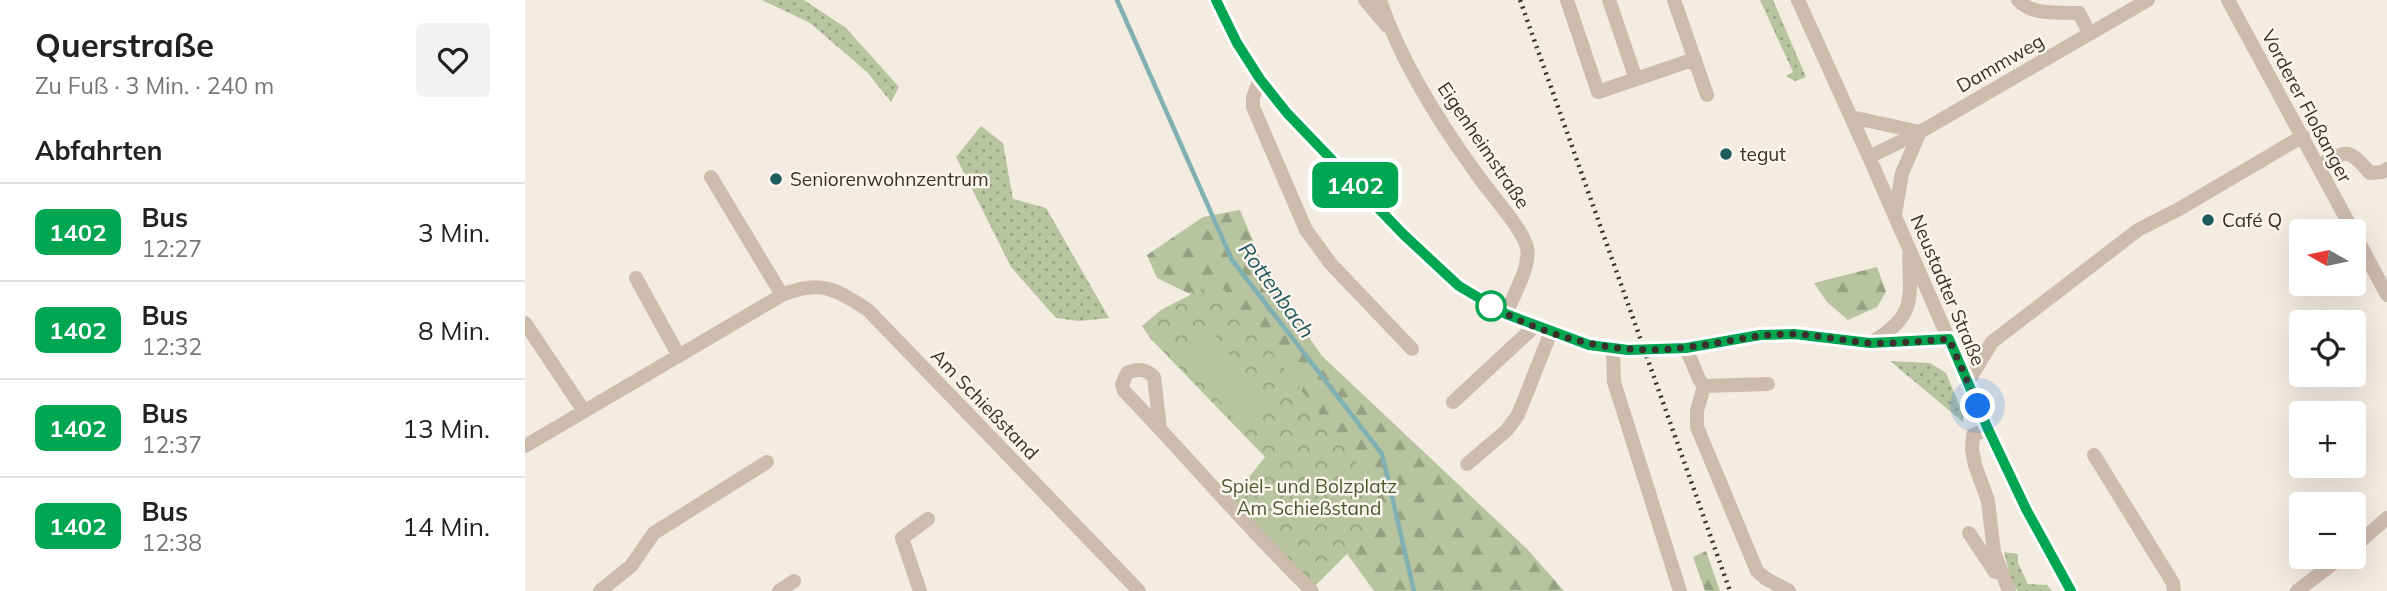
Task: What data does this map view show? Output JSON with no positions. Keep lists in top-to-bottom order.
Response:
{
  "streets": {
    "street": [
      "Dammweg",
      "Vorderer Floßanger",
      "Eigenheimstraße",
      "Neustadter Straße",
      "Am Schießstand"
    ]
  },
  "crossings": [
    ["Dammweg", "Neustadter Straße"]
  ],
  "water": ["Rottenbach"],
  "parks": ["Spiel- und Bolzplatz Am Schießstand"],
  "places": ["tegut", "Seniorenwohnzentrum", "Café Q"],
  "lines": ["bus line 1402"],
  "north": "left",
  "page": {
    "heading": [
      ["Querstraße", "Zu Fuß · 3 Min. · 240 m"],
      "Abfahrten"
    ],
    "on_map": "1402",
    "list": [
      {
        "mark": "1402",
        "name": "Bus",
        "note": "12:27",
        "value": "3 Min."
      },
      {
        "mark": "1402",
        "name": "Bus",
        "note": "12:32",
        "value": "8 Min."
      },
      {
        "mark": "1402",
        "name": "Bus",
        "note": "12:37",
        "value": "13 Min."
      },
      {
        "mark": "1402",
        "name": "Bus",
        "note": "12:38",
        "value": "14 Min."
      }
    ],
    "map_buttons": ["+", "−"]
  }
}
